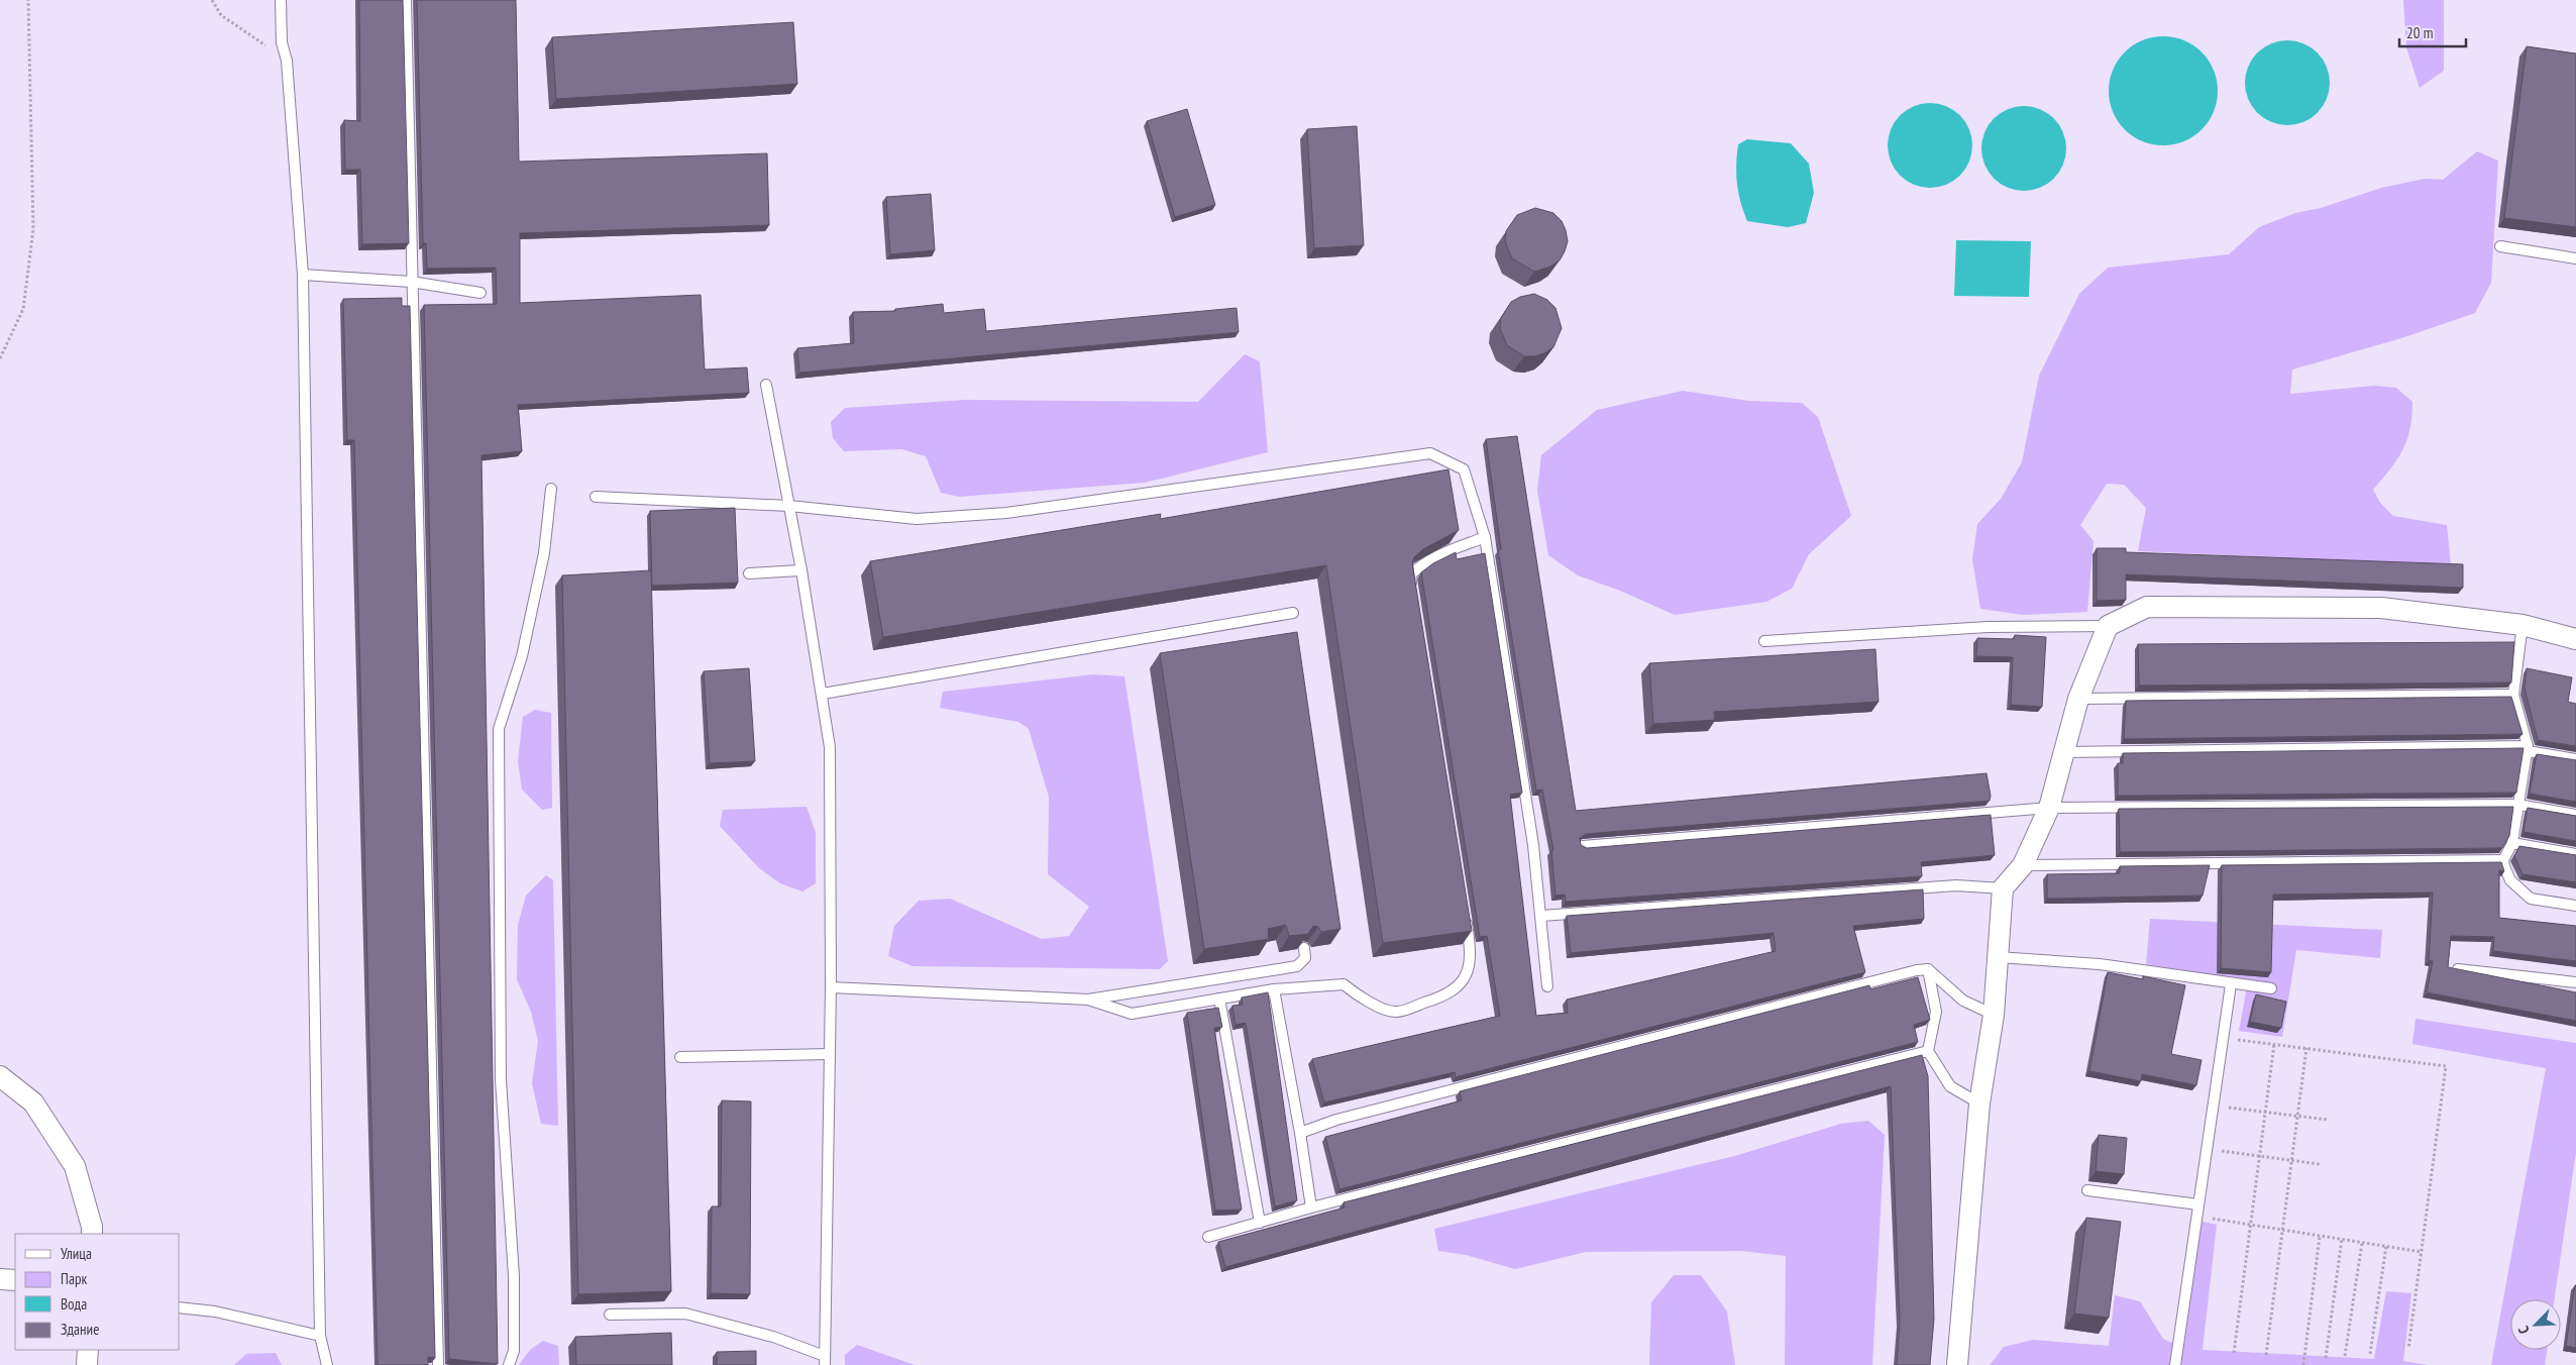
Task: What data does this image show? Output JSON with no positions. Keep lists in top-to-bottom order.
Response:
{
  "legend": [
    "Улица",
    "Парк",
    "Вода",
    "Здание"
  ],
  "scale_bar": "20 m",
  "north": "bottom left"
}
